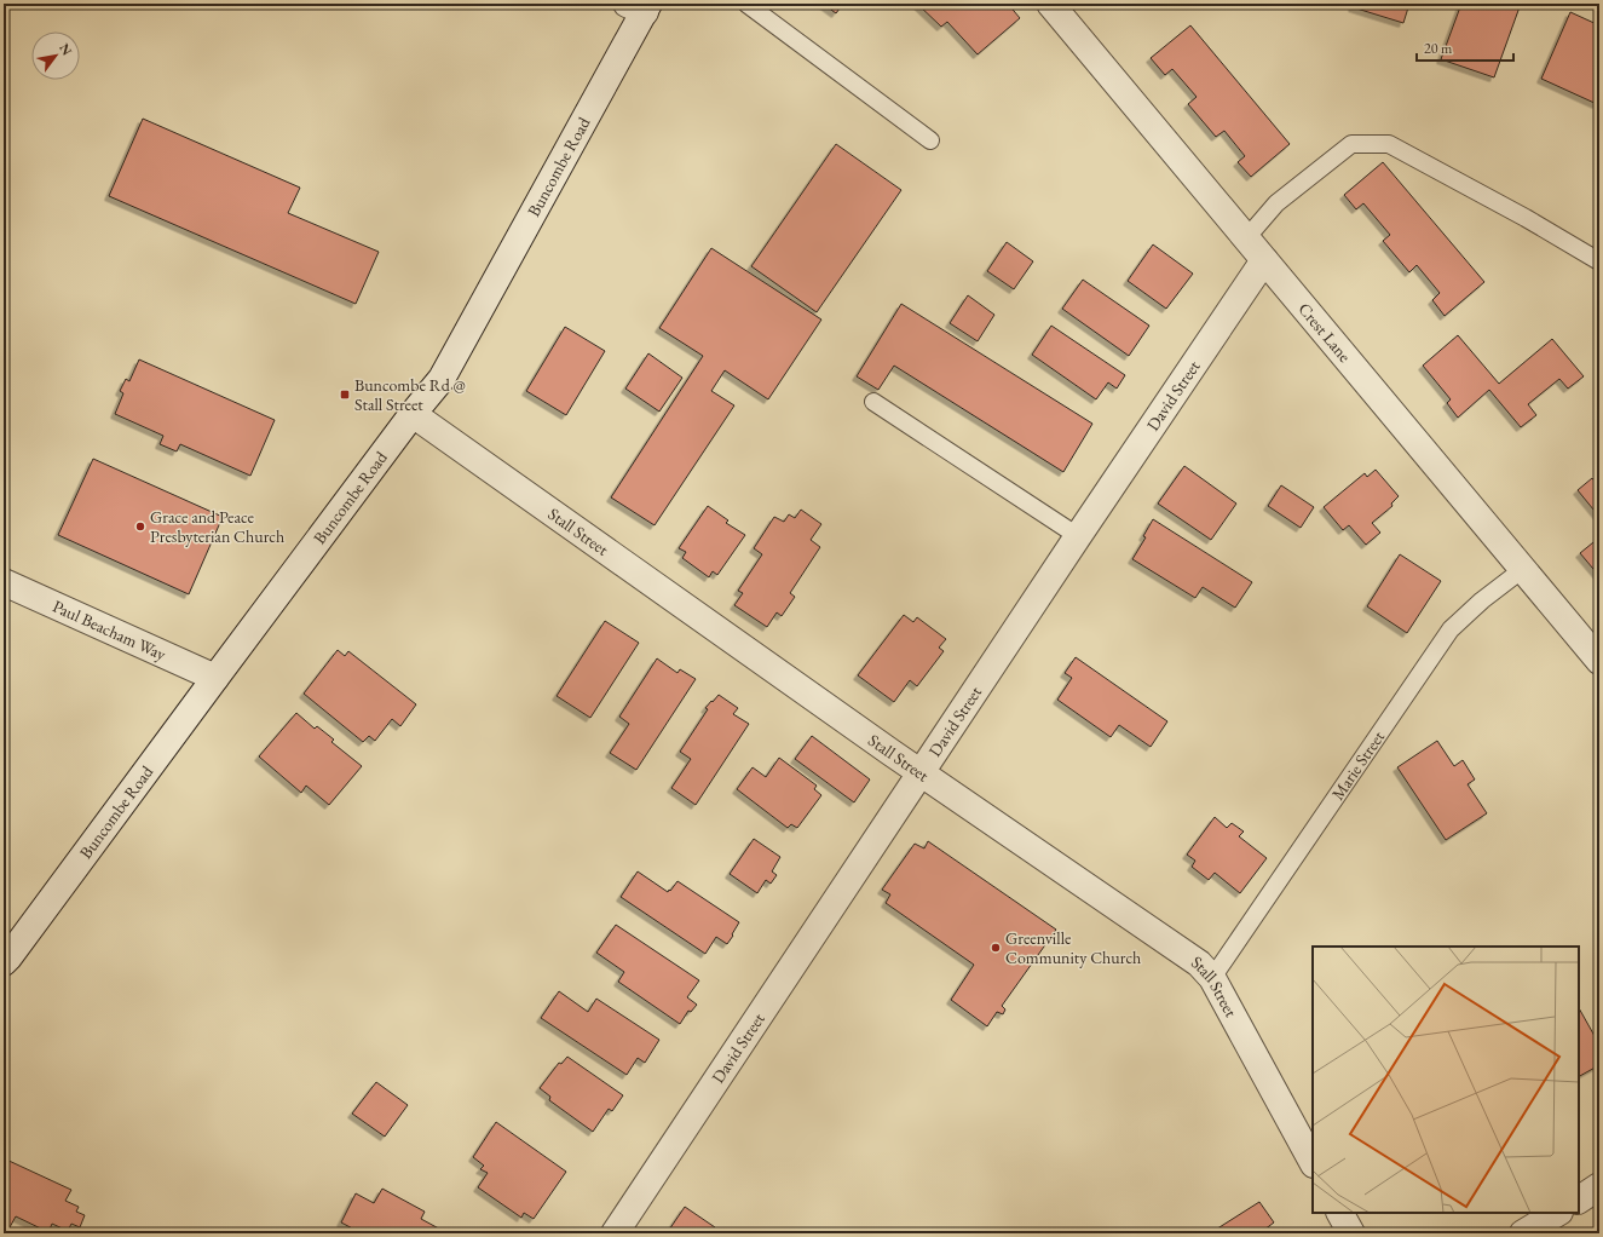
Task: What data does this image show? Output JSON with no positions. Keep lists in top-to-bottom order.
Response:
{
  "streets": {
    "street": [
      "Buncombe Road",
      "Crest Lane",
      "David Street",
      "Stall Street",
      "Paul Beacham Way"
    ],
    "lane": ["Marie Street"]
  },
  "crossings": [
    ["Buncombe Road", "Stall Street"],
    ["Buncombe Road", "Paul Beacham Way"],
    ["Crest Lane", "David Street"],
    ["Crest Lane", "Marie Street"],
    ["David Street", "Stall Street"],
    ["Stall Street", "Marie Street"]
  ],
  "places": {
    "transit": ["Buncombe Rd @ Stall Street"],
    "other": ["Grace and Peace Presbyterian Church", "Greenville Community Church"]
  },
  "scale_bar": "20 m",
  "north": "top right"
}
